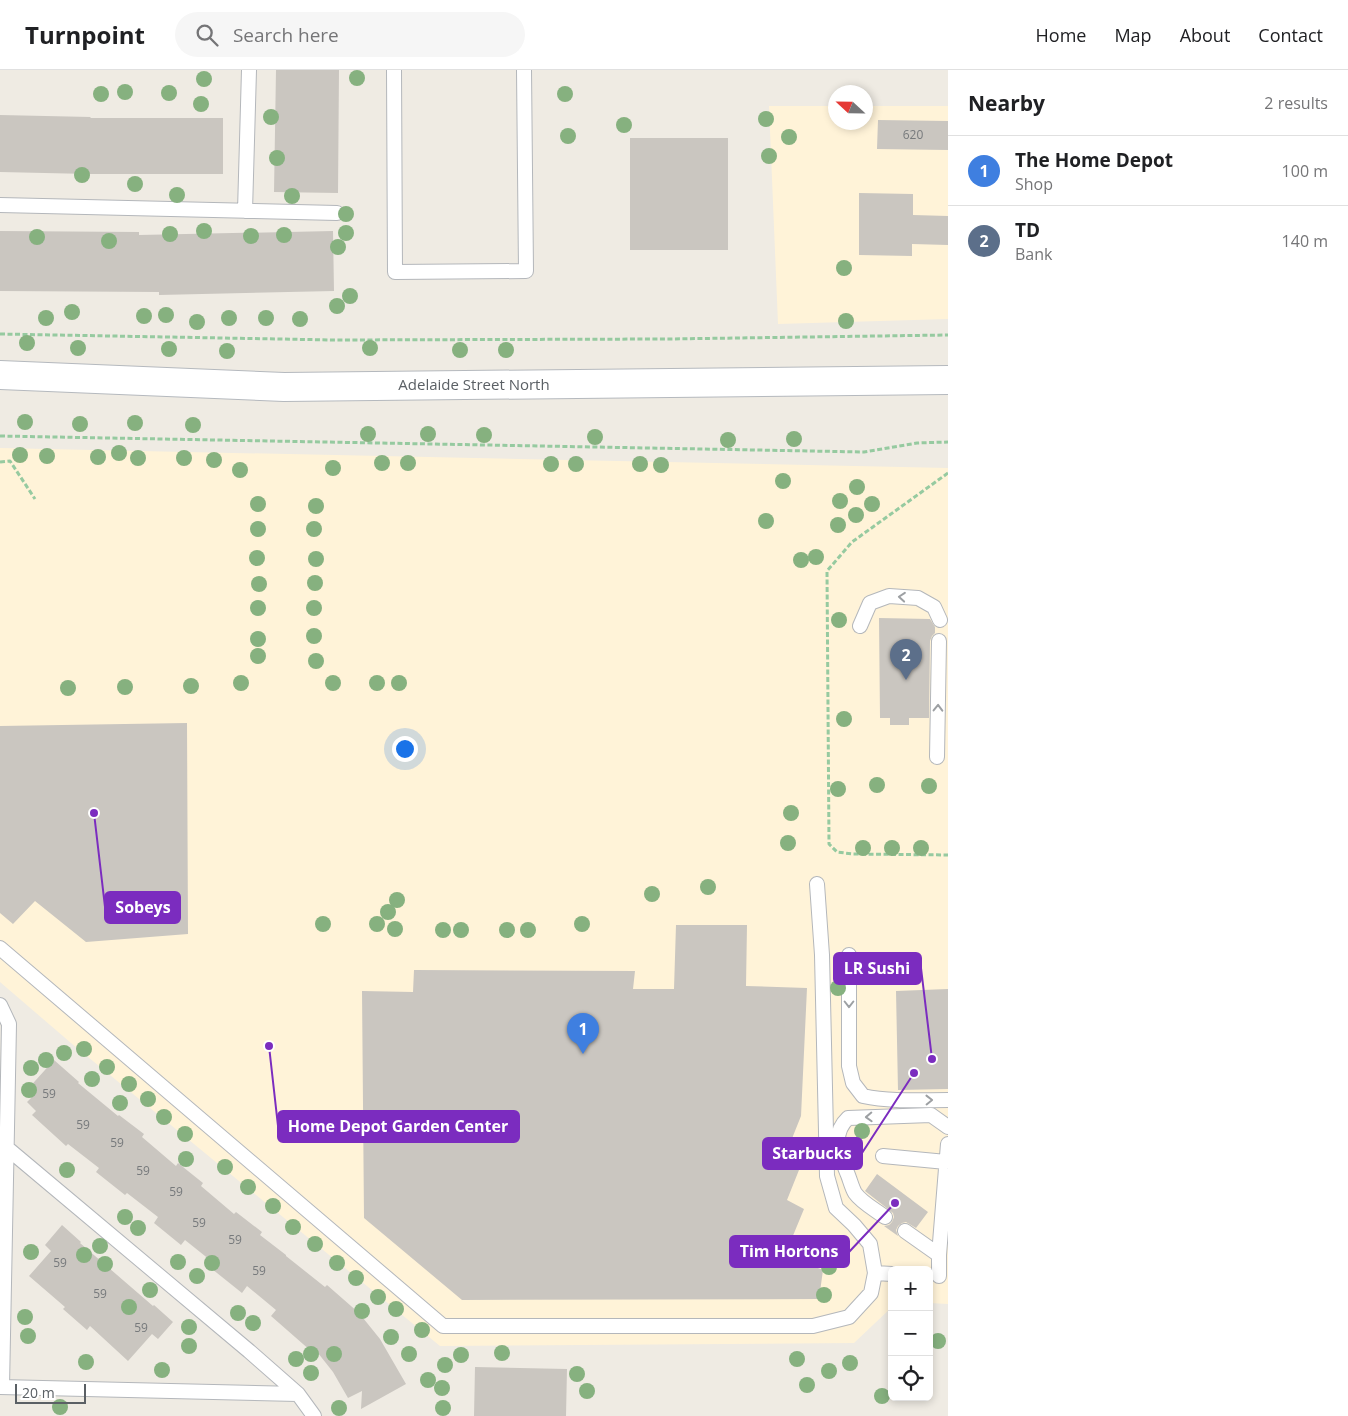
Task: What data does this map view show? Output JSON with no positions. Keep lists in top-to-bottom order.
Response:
{
  "streets": {
    "main road": ["Adelaide Street North"]
  },
  "places": [
    "Sobeys",
    "Home Depot Garden Center",
    "LR Sushi",
    "Starbucks",
    "Tim Hortons"
  ],
  "house_numbers": [
    "620",
    "59",
    "59",
    "59",
    "59",
    "59",
    "59",
    "59",
    "59",
    "59",
    "59",
    "59"
  ],
  "scale_bar": "20 m",
  "north": "left",
  "page": {
    "header": "Turnpoint",
    "search": "Search here",
    "nav": [
      "Home",
      "Map",
      "About",
      "Contact"
    ],
    "heading": ["Nearby", "2 results"],
    "list": [
      {
        "mark": "1",
        "name": "The Home Depot",
        "note": "Shop",
        "value": "100 m"
      },
      {
        "mark": "2",
        "name": "TD",
        "note": "Bank",
        "value": "140 m"
      }
    ],
    "pins": ["2", "1"],
    "map_buttons": ["+", "−"],
    "scale": "20 m"
  }
}
